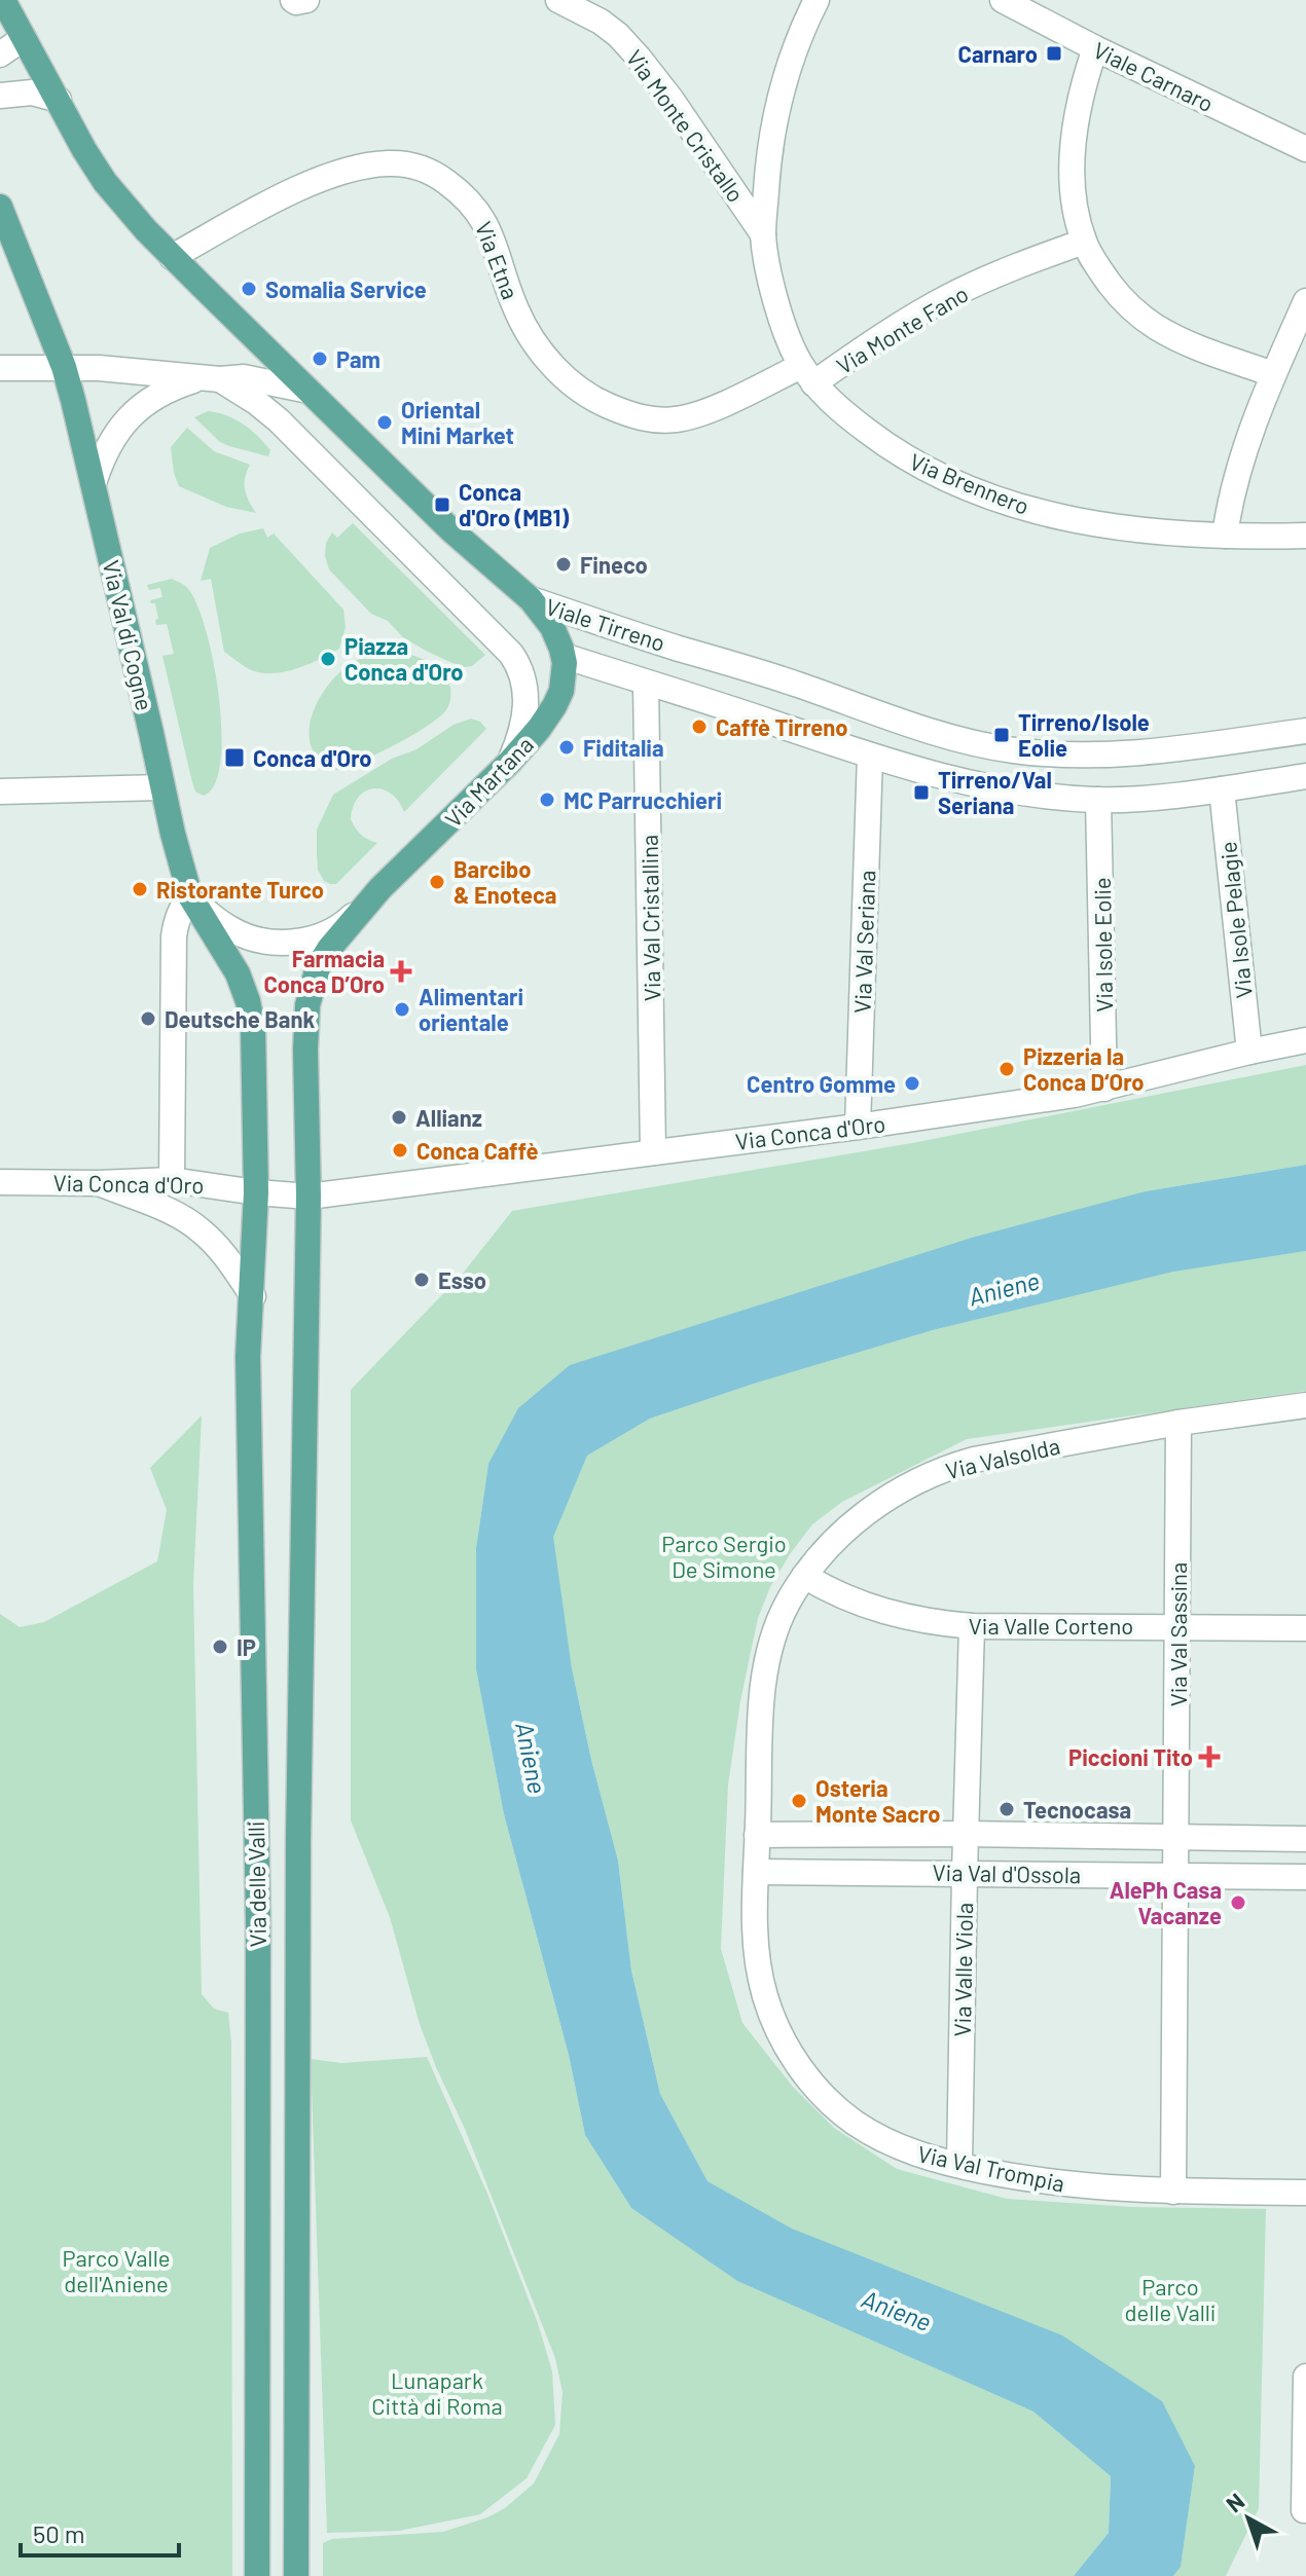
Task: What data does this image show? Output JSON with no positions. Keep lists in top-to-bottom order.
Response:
{
  "streets": {
    "main road": [
      "Viale Tirreno",
      "Via Val di Cogne",
      "Via Martana",
      "Via delle Valli"
    ],
    "street": [
      "Viale Carnaro",
      "Via Monte Cristallo",
      "Via Etna",
      "Via Monte Fano",
      "Via Brennero",
      "Via Val Cristallina",
      "Via Isole Pelagie",
      "Via Val Seriana",
      "Via Isole Eolie",
      "Via Conca d'Oro",
      "Via Valsolda",
      "Via Valle Corteno",
      "Via Val Sassina",
      "Via Val d'Ossola",
      "Via Valle Viola",
      "Via Val Trompia"
    ]
  },
  "crossings": [
    ["Via Monte Cristallo", "Via Brennero"],
    ["Via Etna", "Via Monte Fano"],
    ["Via Etna", "Via Brennero"],
    ["Via Etna", "Viale Tirreno"],
    ["Via Monte Fano", "Via Brennero"],
    ["Viale Tirreno", "Via Martana"],
    ["Viale Tirreno", "Via Val Cristallina"],
    ["Viale Tirreno", "Via Isole Pelagie"],
    ["Viale Tirreno", "Via Val Seriana"],
    ["Viale Tirreno", "Via Isole Eolie"],
    ["Via Val Cristallina", "Via Conca d'Oro"],
    ["Via Isole Pelagie", "Via Conca d'Oro"],
    ["Via Val Seriana", "Via Conca d'Oro"],
    ["Via Isole Eolie", "Via Conca d'Oro"],
    ["Via Conca d'Oro", "Via delle Valli"],
    ["Via Valsolda", "Via Valle Corteno"],
    ["Via Valsolda", "Via Val Sassina"],
    ["Via Valsolda", "Via Val d'Ossola"],
    ["Via Valsolda", "Via Val Trompia"],
    ["Via Valle Corteno", "Via Val Sassina"],
    ["Via Valle Corteno", "Via Valle Viola"],
    ["Via Val Sassina", "Via Val d'Ossola"],
    ["Via Val Sassina", "Via Val Trompia"],
    ["Via Val d'Ossola", "Via Valle Viola"],
    ["Via Val d'Ossola", "Via Val Trompia"],
    ["Via Valle Viola", "Via Val Trompia"]
  ],
  "water": ["Aniene"],
  "parks": [
    "Parco Sergio De Simone",
    "Parco Valle dell'Aniene",
    "Parco delle Valli",
    "Lunapark Città di Roma"
  ],
  "places": {
    "transit": [
      "Carnaro",
      "Conca d'Oro (MB1)",
      "Tirreno/Isole Eolie",
      "Conca d'Oro",
      "Tirreno/Val Seriana"
    ],
    "other": [
      "Somalia Service",
      "Pam",
      "Oriental Mini Market",
      "Fineco",
      "Piazza Conca d'Oro",
      "Caffè Tirreno",
      "Fiditalia",
      "MC Parrucchieri",
      "Barcibo & Enoteca",
      "Ristorante Turco",
      "Alimentari orientale",
      "Deutsche Bank",
      "Pizzeria la Conca D‘Oro",
      "Centro Gomme",
      "Allianz",
      "Conca Caffè",
      "Esso",
      "IP",
      "Osteria Monte Sacro",
      "Tecnocasa",
      "AlePh Casa Vacanze"
    ],
    "health": ["Farmacia Conca D’Oro", "Piccioni Tito"]
  },
  "scale_bar": "50 m",
  "north": "top left"
}
